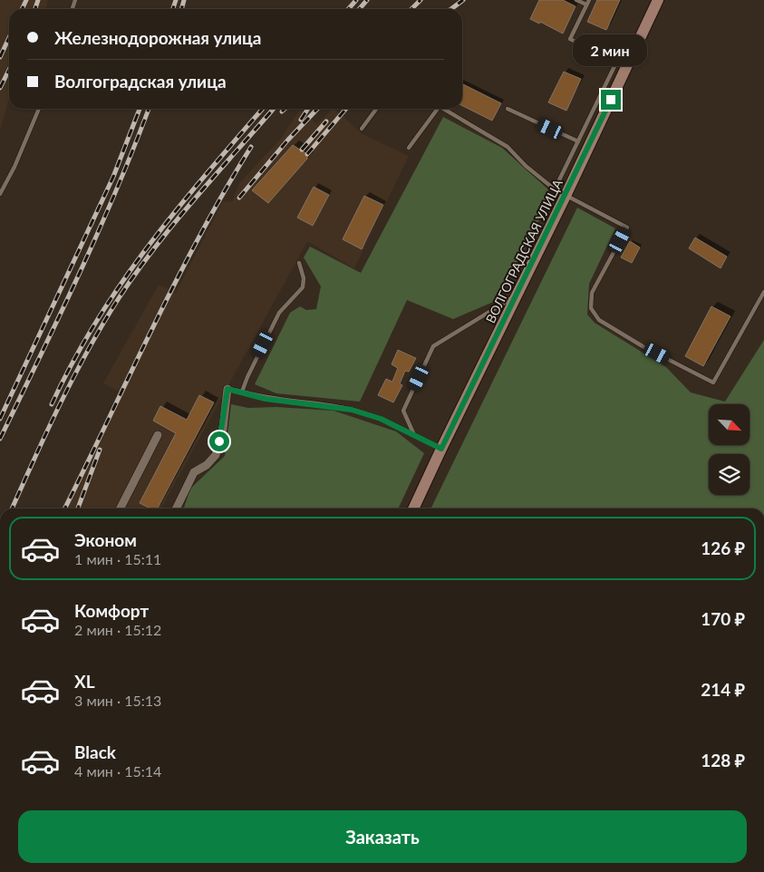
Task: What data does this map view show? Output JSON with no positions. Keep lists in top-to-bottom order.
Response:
{
  "streets": {
    "main road": ["ВОЛГОГРАДСКАЯ УЛИЦА"]
  },
  "north": "bottom right",
  "page": {
    "banner": ["Железнодорожная улица", "Волгоградская улица"],
    "bubble": "2 мин",
    "list": [
      {
        "name": "Эконом",
        "note": "1 мин · 15:11",
        "value": "126 ₽"
      },
      {
        "name": "Комфорт",
        "note": "2 мин · 15:12",
        "value": "170 ₽"
      },
      {
        "name": "XL",
        "note": "3 мин · 15:13",
        "value": "214 ₽"
      },
      {
        "name": "Black",
        "note": "4 мин · 15:14",
        "value": "128 ₽"
      }
    ],
    "buttons": "Заказать"
  }
}
